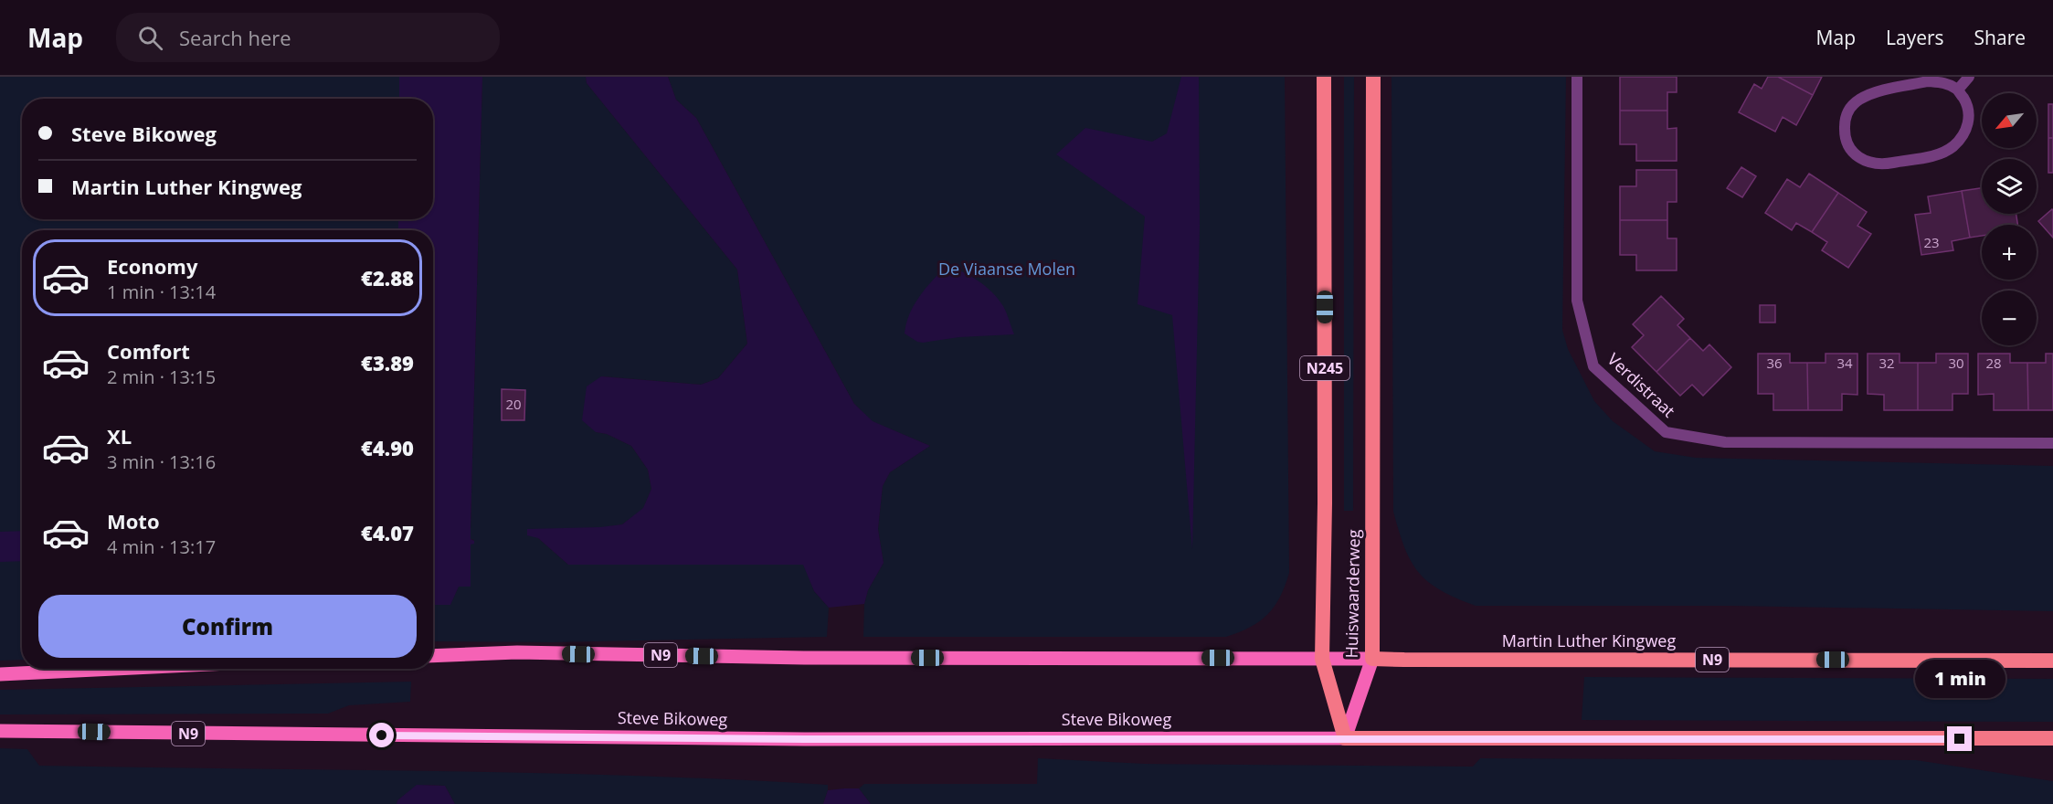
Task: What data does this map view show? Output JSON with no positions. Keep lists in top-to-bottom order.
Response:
{
  "streets": {
    "highway": [
      "N245",
      "Huiswaarderweg",
      "Martin Luther Kingweg",
      "N9"
    ],
    "main road": ["Steve Bikoweg"],
    "street": ["Verdistraat"]
  },
  "crossings": [
    ["Huiswaarderweg", "Martin Luther Kingweg"],
    ["Huiswaarderweg", "N9"],
    ["Huiswaarderweg", "Steve Bikoweg"],
    ["Martin Luther Kingweg", "N9"],
    ["N9", "Steve Bikoweg"]
  ],
  "parks": ["De Viaanse Molen"],
  "house_numbers": [
    "23",
    "36",
    "34",
    "32",
    "30",
    "28",
    "20"
  ],
  "north": "bottom left",
  "page": {
    "header": "Map",
    "search": "Search here",
    "nav": ["Map", "Layers", "Share"],
    "map_buttons": ["+", "−"],
    "banner": ["Steve Bikoweg", "Martin Luther Kingweg"],
    "list": [
      {
        "name": "Economy",
        "note": "1 min · 13:14",
        "value": "€2.88"
      },
      {
        "name": "Comfort",
        "note": "2 min · 13:15",
        "value": "€3.89"
      },
      {
        "name": "XL",
        "note": "3 min · 13:16",
        "value": "€4.90"
      },
      {
        "name": "Moto",
        "note": "4 min · 13:17",
        "value": "€4.07"
      }
    ],
    "buttons": "Confirm",
    "bubble": "1 min"
  }
}
